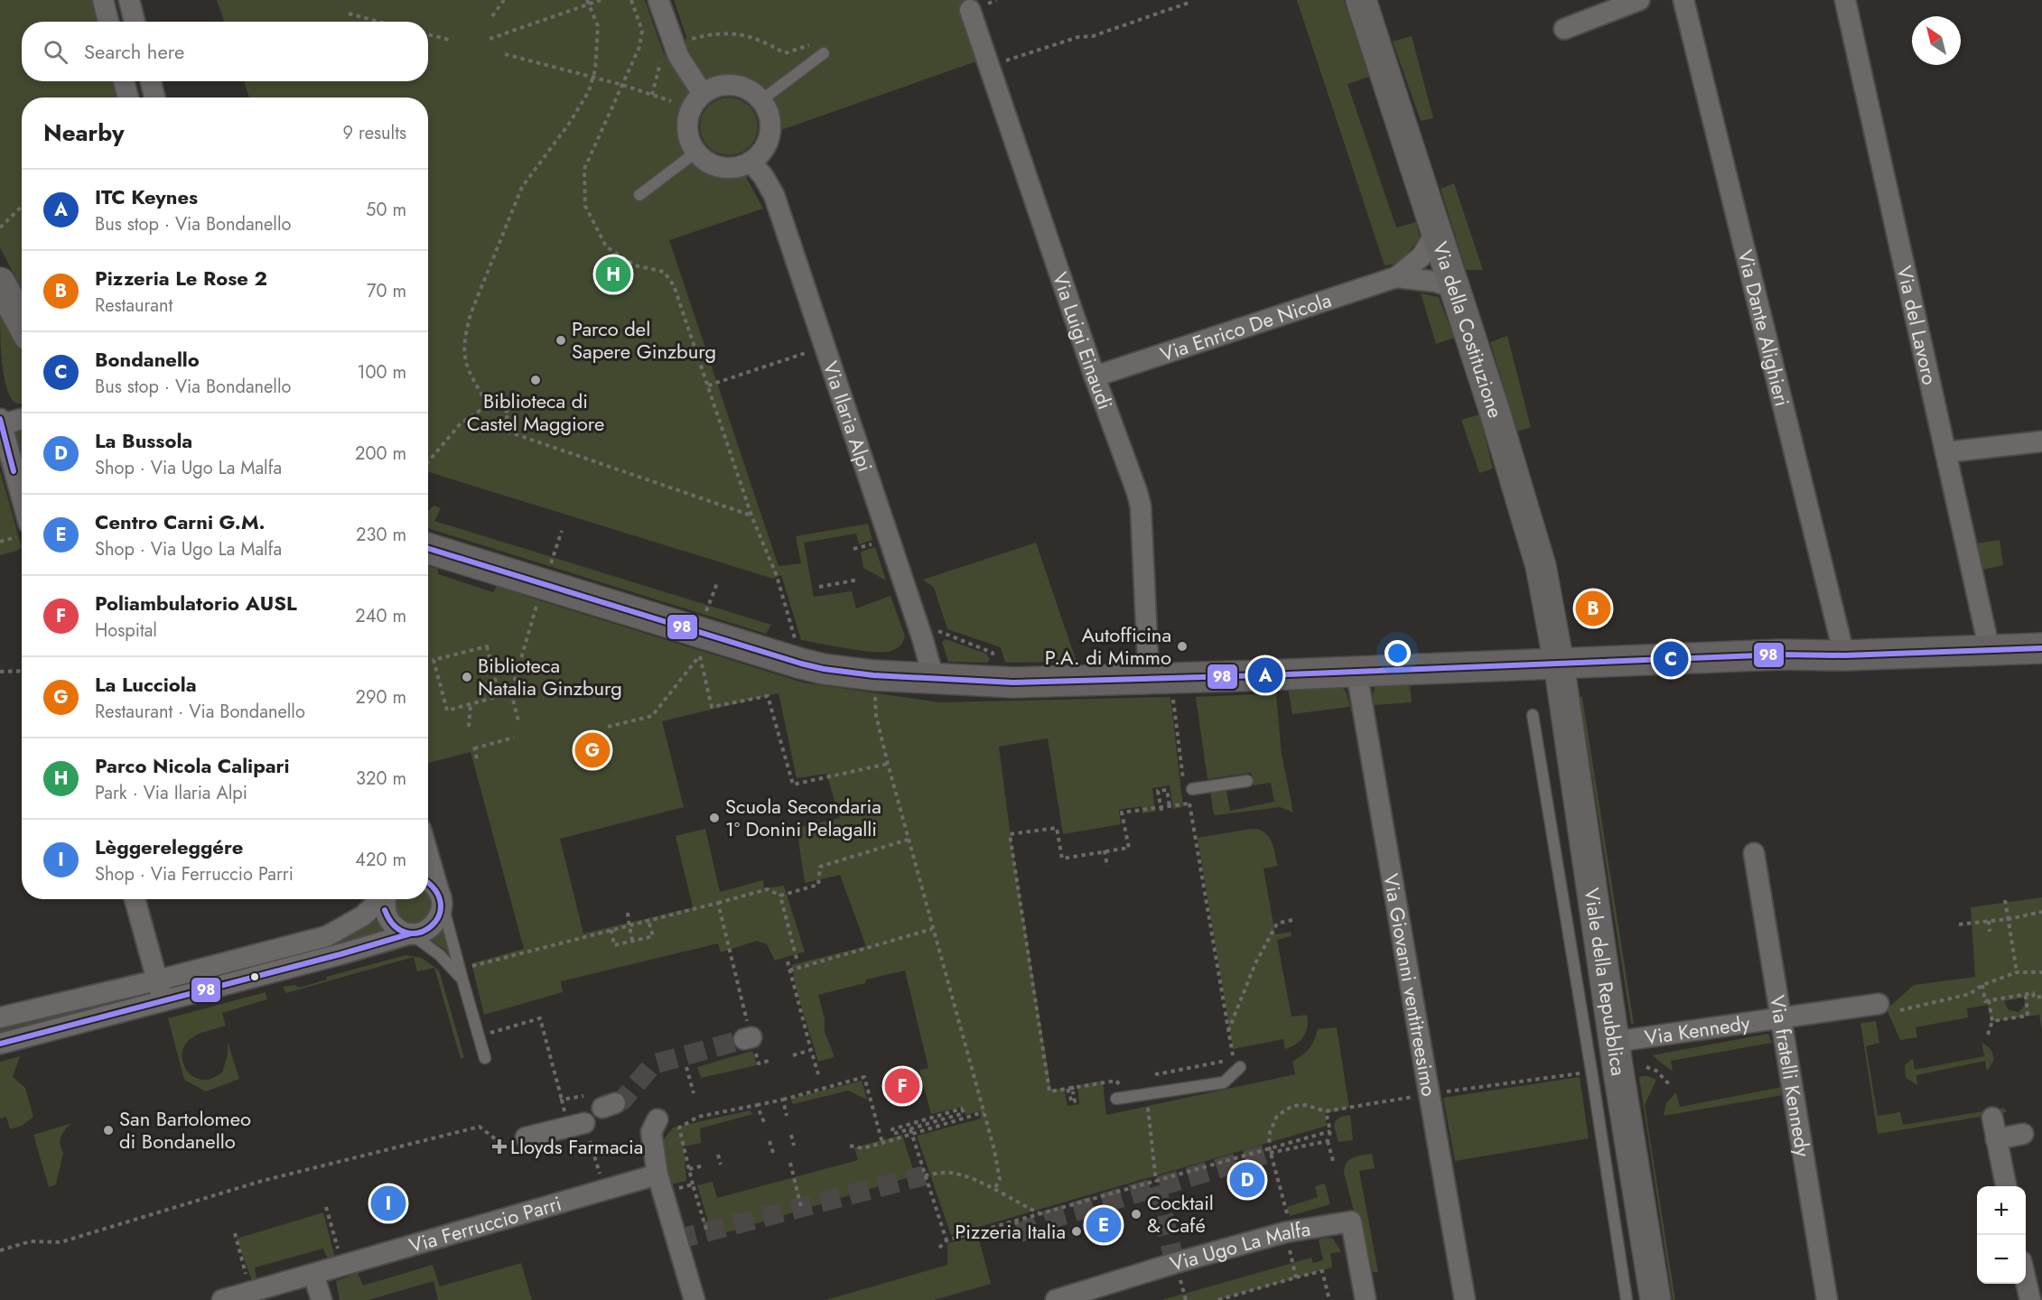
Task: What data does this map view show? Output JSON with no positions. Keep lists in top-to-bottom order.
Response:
{
  "streets": {
    "street": [
      "Via del Lavoro",
      "Via Enrico De Nicola",
      "Via Dante Alighieri",
      "Via della Costituzione",
      "Via Luigi Einaudi",
      "Via Ilaria Alpi",
      "Viale della Repubblica",
      "Via Giovanni ventitreesimo",
      "Via Kennedy",
      "Via fratelli Kennedy",
      "Via Ferruccio Parri",
      "Via Ugo La Malfa"
    ]
  },
  "crossings": [
    ["Via Enrico De Nicola", "Via della Costituzione"],
    ["Via Enrico De Nicola", "Via Luigi Einaudi"],
    ["Via della Costituzione", "Viale della Repubblica"],
    ["Viale della Repubblica", "Via Kennedy"],
    ["Via Kennedy", "Via fratelli Kennedy"]
  ],
  "places": {
    "other": [
      "Parco del Sapere Ginzburg",
      "Biblioteca di Castel Maggiore",
      "Autofficina P.A. di Mimmo",
      "Biblioteca Natalia Ginzburg",
      "Scuola Secondaria 1° Donini Pelagalli",
      "San Bartolomeo di Bondanello",
      "Cocktail & Café",
      "Pizzeria Italia"
    ],
    "health": ["Lloyds Farmacia"]
  },
  "lines": ["transit line 98"],
  "north": "top left",
  "page": {
    "search": "Search here",
    "heading": ["Nearby", "9 results"],
    "list": [
      {
        "mark": "A",
        "name": "ITC Keynes",
        "note": "Bus stop · Via Bondanello",
        "value": "50 m"
      },
      {
        "mark": "B",
        "name": "Pizzeria Le Rose 2",
        "note": "Restaurant",
        "value": "70 m"
      },
      {
        "mark": "C",
        "name": "Bondanello",
        "note": "Bus stop · Via Bondanello",
        "value": "100 m"
      },
      {
        "mark": "D",
        "name": "La Bussola",
        "note": "Shop · Via Ugo La Malfa",
        "value": "200 m"
      },
      {
        "mark": "E",
        "name": "Centro Carni G.M.",
        "note": "Shop · Via Ugo La Malfa",
        "value": "230 m"
      },
      {
        "mark": "F",
        "name": "Poliambulatorio AUSL",
        "note": "Hospital",
        "value": "240 m"
      },
      {
        "mark": "G",
        "name": "La Lucciola",
        "note": "Restaurant · Via Bondanello",
        "value": "290 m"
      },
      {
        "mark": "H",
        "name": "Parco Nicola Calipari",
        "note": "Park · Via Ilaria Alpi",
        "value": "320 m"
      },
      {
        "mark": "I",
        "name": "Lèggereleggére",
        "note": "Shop · Via Ferruccio Parri",
        "value": "420 m"
      }
    ],
    "pins": [
      "H",
      "B",
      "C",
      "A",
      "G",
      "F",
      "D",
      "I",
      "E"
    ],
    "map_buttons": ["+", "−"]
  }
}
